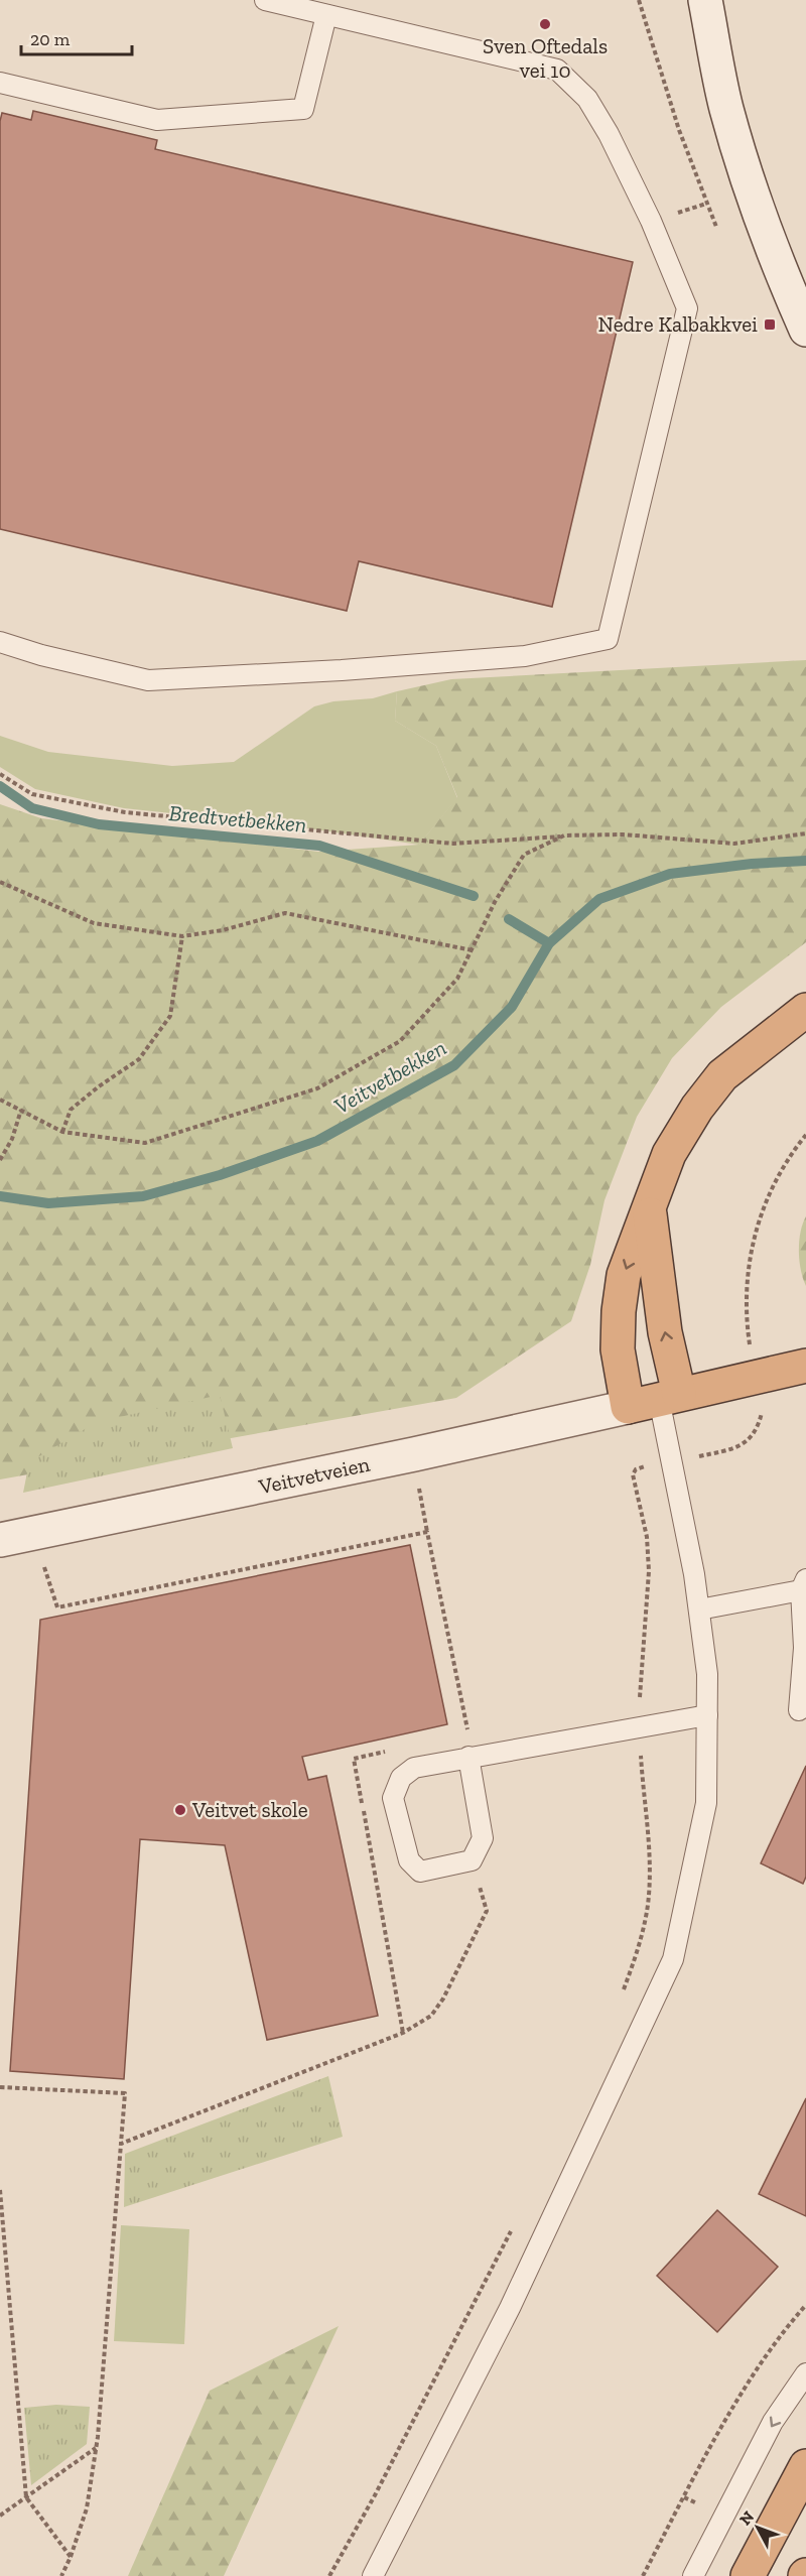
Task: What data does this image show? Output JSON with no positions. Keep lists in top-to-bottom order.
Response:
{
  "streets": {
    "street": ["Veitvetveien"]
  },
  "water": ["Bredtvetbekken", "Veitvetbekken"],
  "places": {
    "other": ["Sven Oftedals vei 10", "Veitvet skole"],
    "transit": ["Nedre Kalbakkvei"]
  },
  "scale_bar": "20 m",
  "north": "top left"
}
